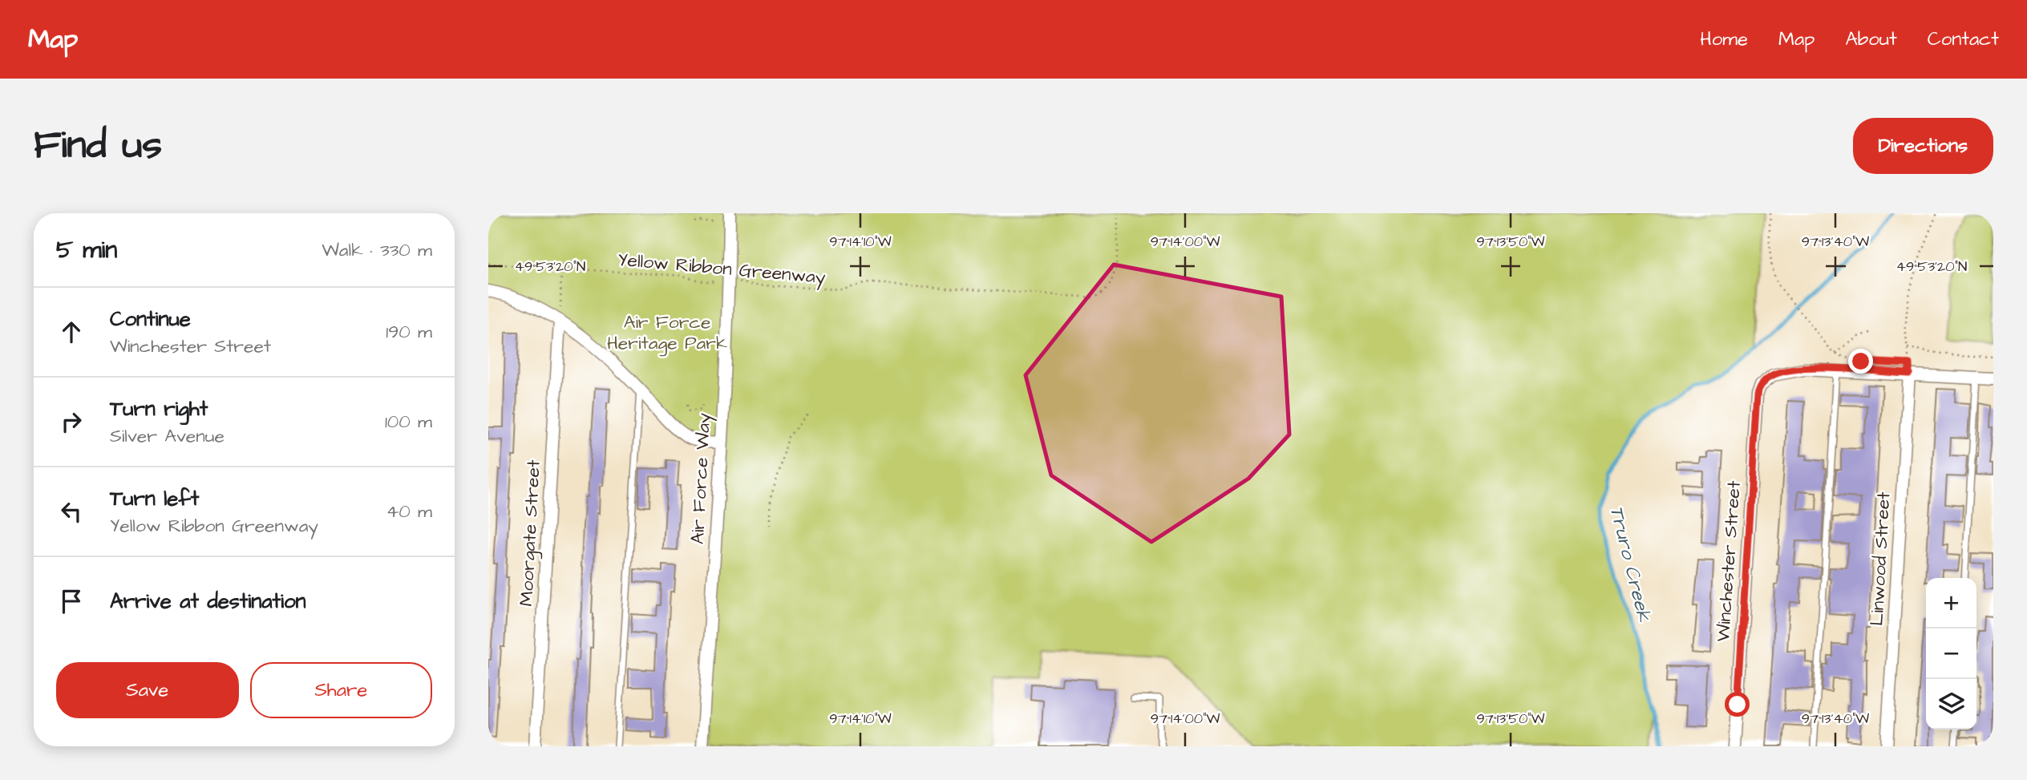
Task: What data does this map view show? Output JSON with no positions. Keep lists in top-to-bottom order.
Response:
{
  "streets": {
    "street": [
      "Air Force Way",
      "Moorgate Street",
      "Linwood Street",
      "Winchester Street"
    ],
    "path": ["Yellow Ribbon Greenway"]
  },
  "crossings": [
    ["Yellow Ribbon Greenway", "Air Force Way"]
  ],
  "water": ["Truro Creek"],
  "parks": ["Air Force Heritage Park"],
  "page": {
    "header": "Map",
    "nav": [
      "Home",
      "Map",
      "About",
      "Contact"
    ],
    "buttons": [
      "Directions",
      ["Save", "Share"]
    ],
    "title": "Find us",
    "heading": ["5 min", "Walk · 330 m"],
    "list": [
      ["Continue", "Winchester Street", "190 m"],
      ["Turn right", "Silver Avenue", "100 m"],
      ["Turn left", "Yellow Ribbon Greenway", "40 m"],
      "Arrive at destination"
    ],
    "map_buttons": ["+", "−"]
  },
  "coordinates": [
    "97°14'10\"W",
    "97°14'00\"W",
    "97°13'50\"W",
    "97°13'40\"W",
    "49°53'20\"N"
  ]
}
